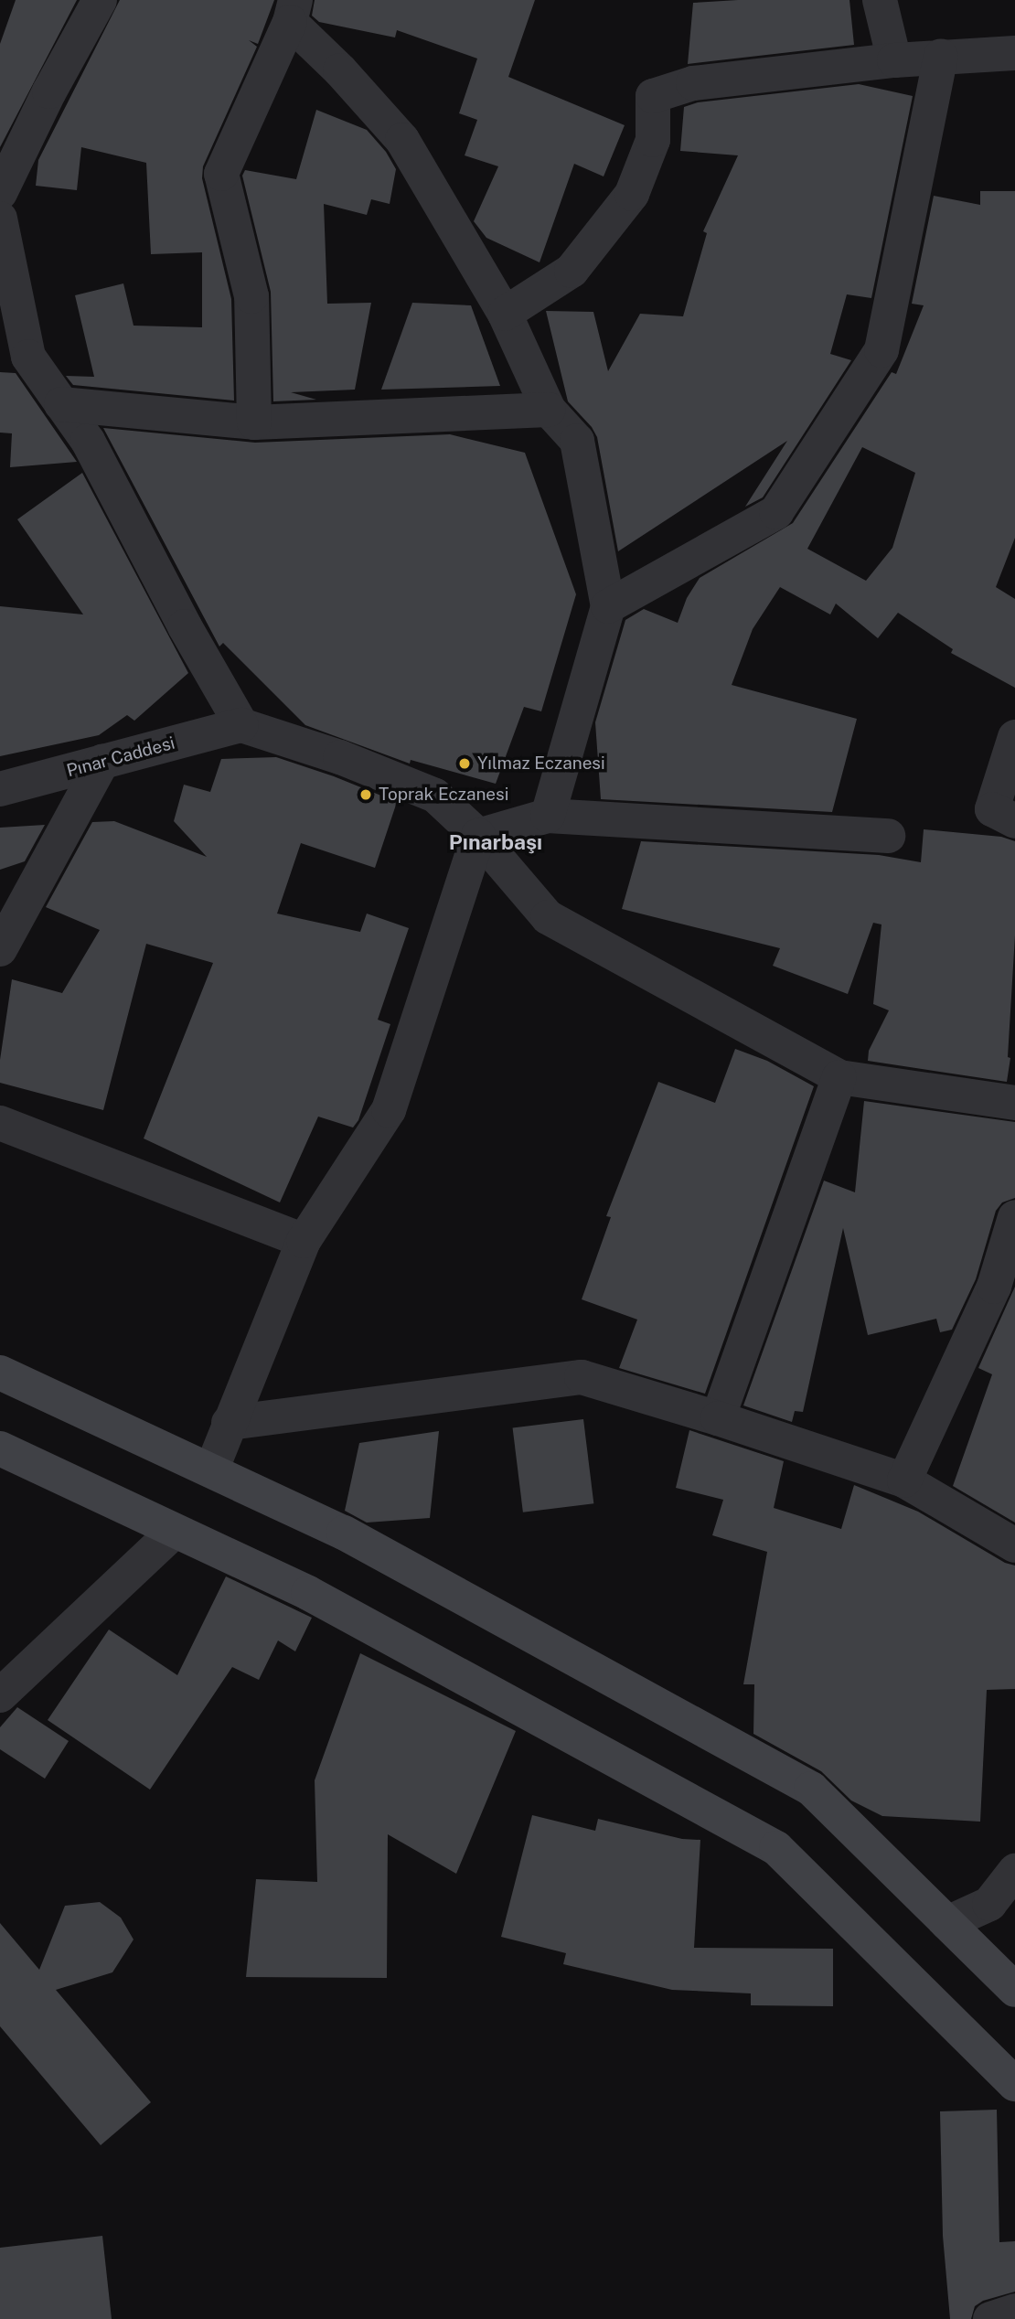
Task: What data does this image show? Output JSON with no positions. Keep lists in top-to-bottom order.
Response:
{
  "streets": {
    "street": ["Pınar Caddesi"]
  },
  "districts": ["Pınarbaşı"],
  "places": ["Yılmaz Eczanesi", "Toprak Eczanesi"]
}
